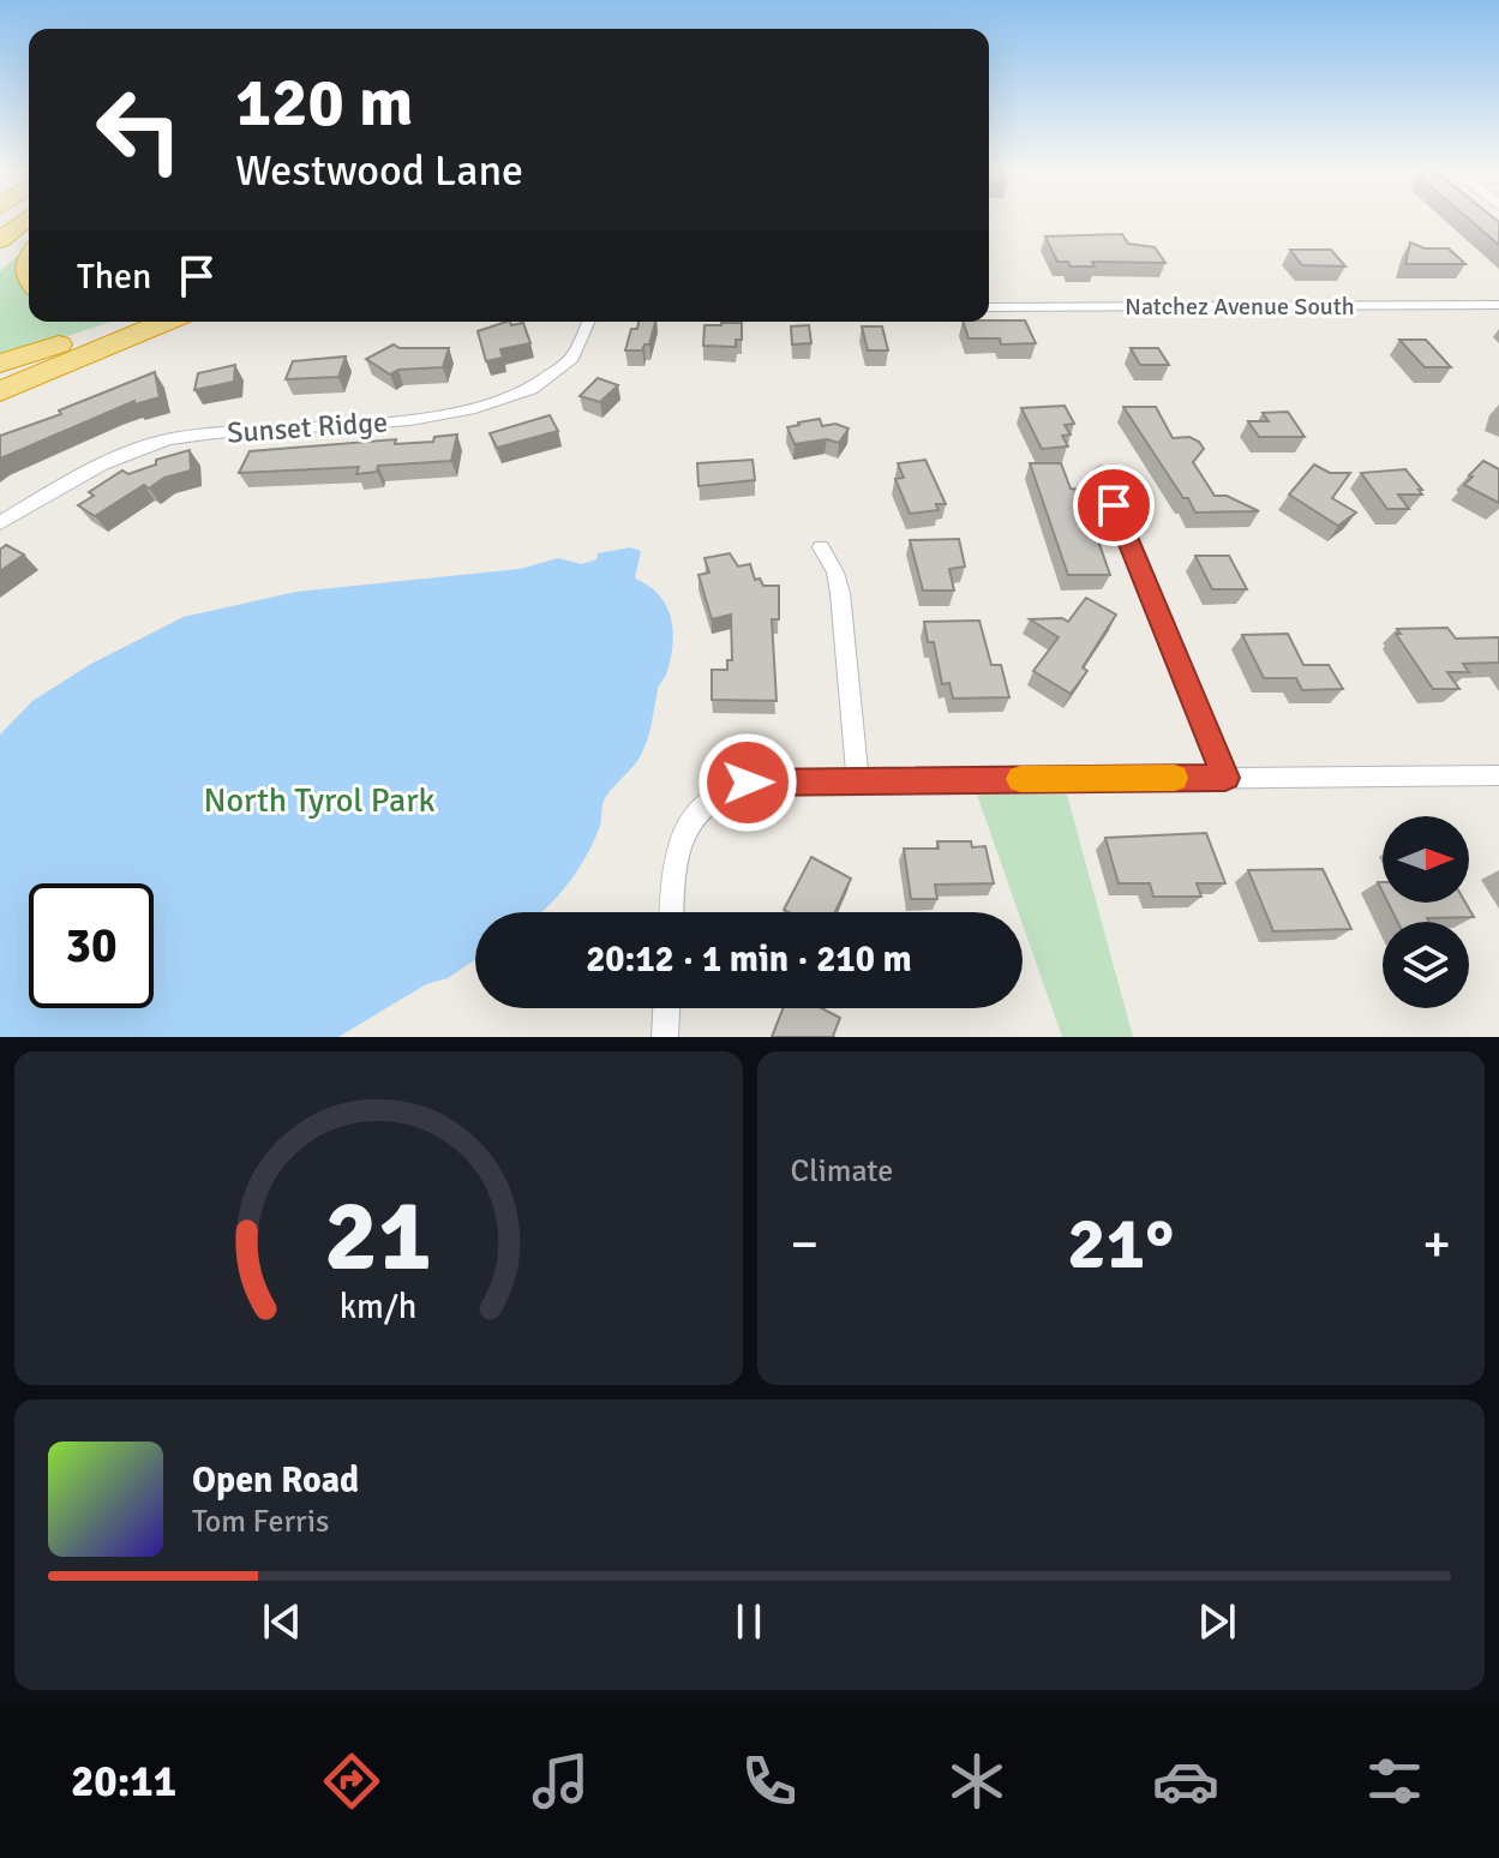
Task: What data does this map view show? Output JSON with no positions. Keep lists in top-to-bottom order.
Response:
{
  "streets": {
    "street": ["Natchez Avenue South", "Sunset Ridge"]
  },
  "parks": ["North Tyrol Park"],
  "north": "right",
  "page": {
    "turn": ["120 m", "Westwood Lane"],
    "then": "Then",
    "limit": "30",
    "trip": "20:12 · 1 min · 210 m",
    "tile": "Climate",
    "heat": ["−", "21°", "+"],
    "song": ["Open Road", "Tom Ferris"],
    "tabs": "20:11",
    "gauge": ["21", "km/h"]
  }
}
